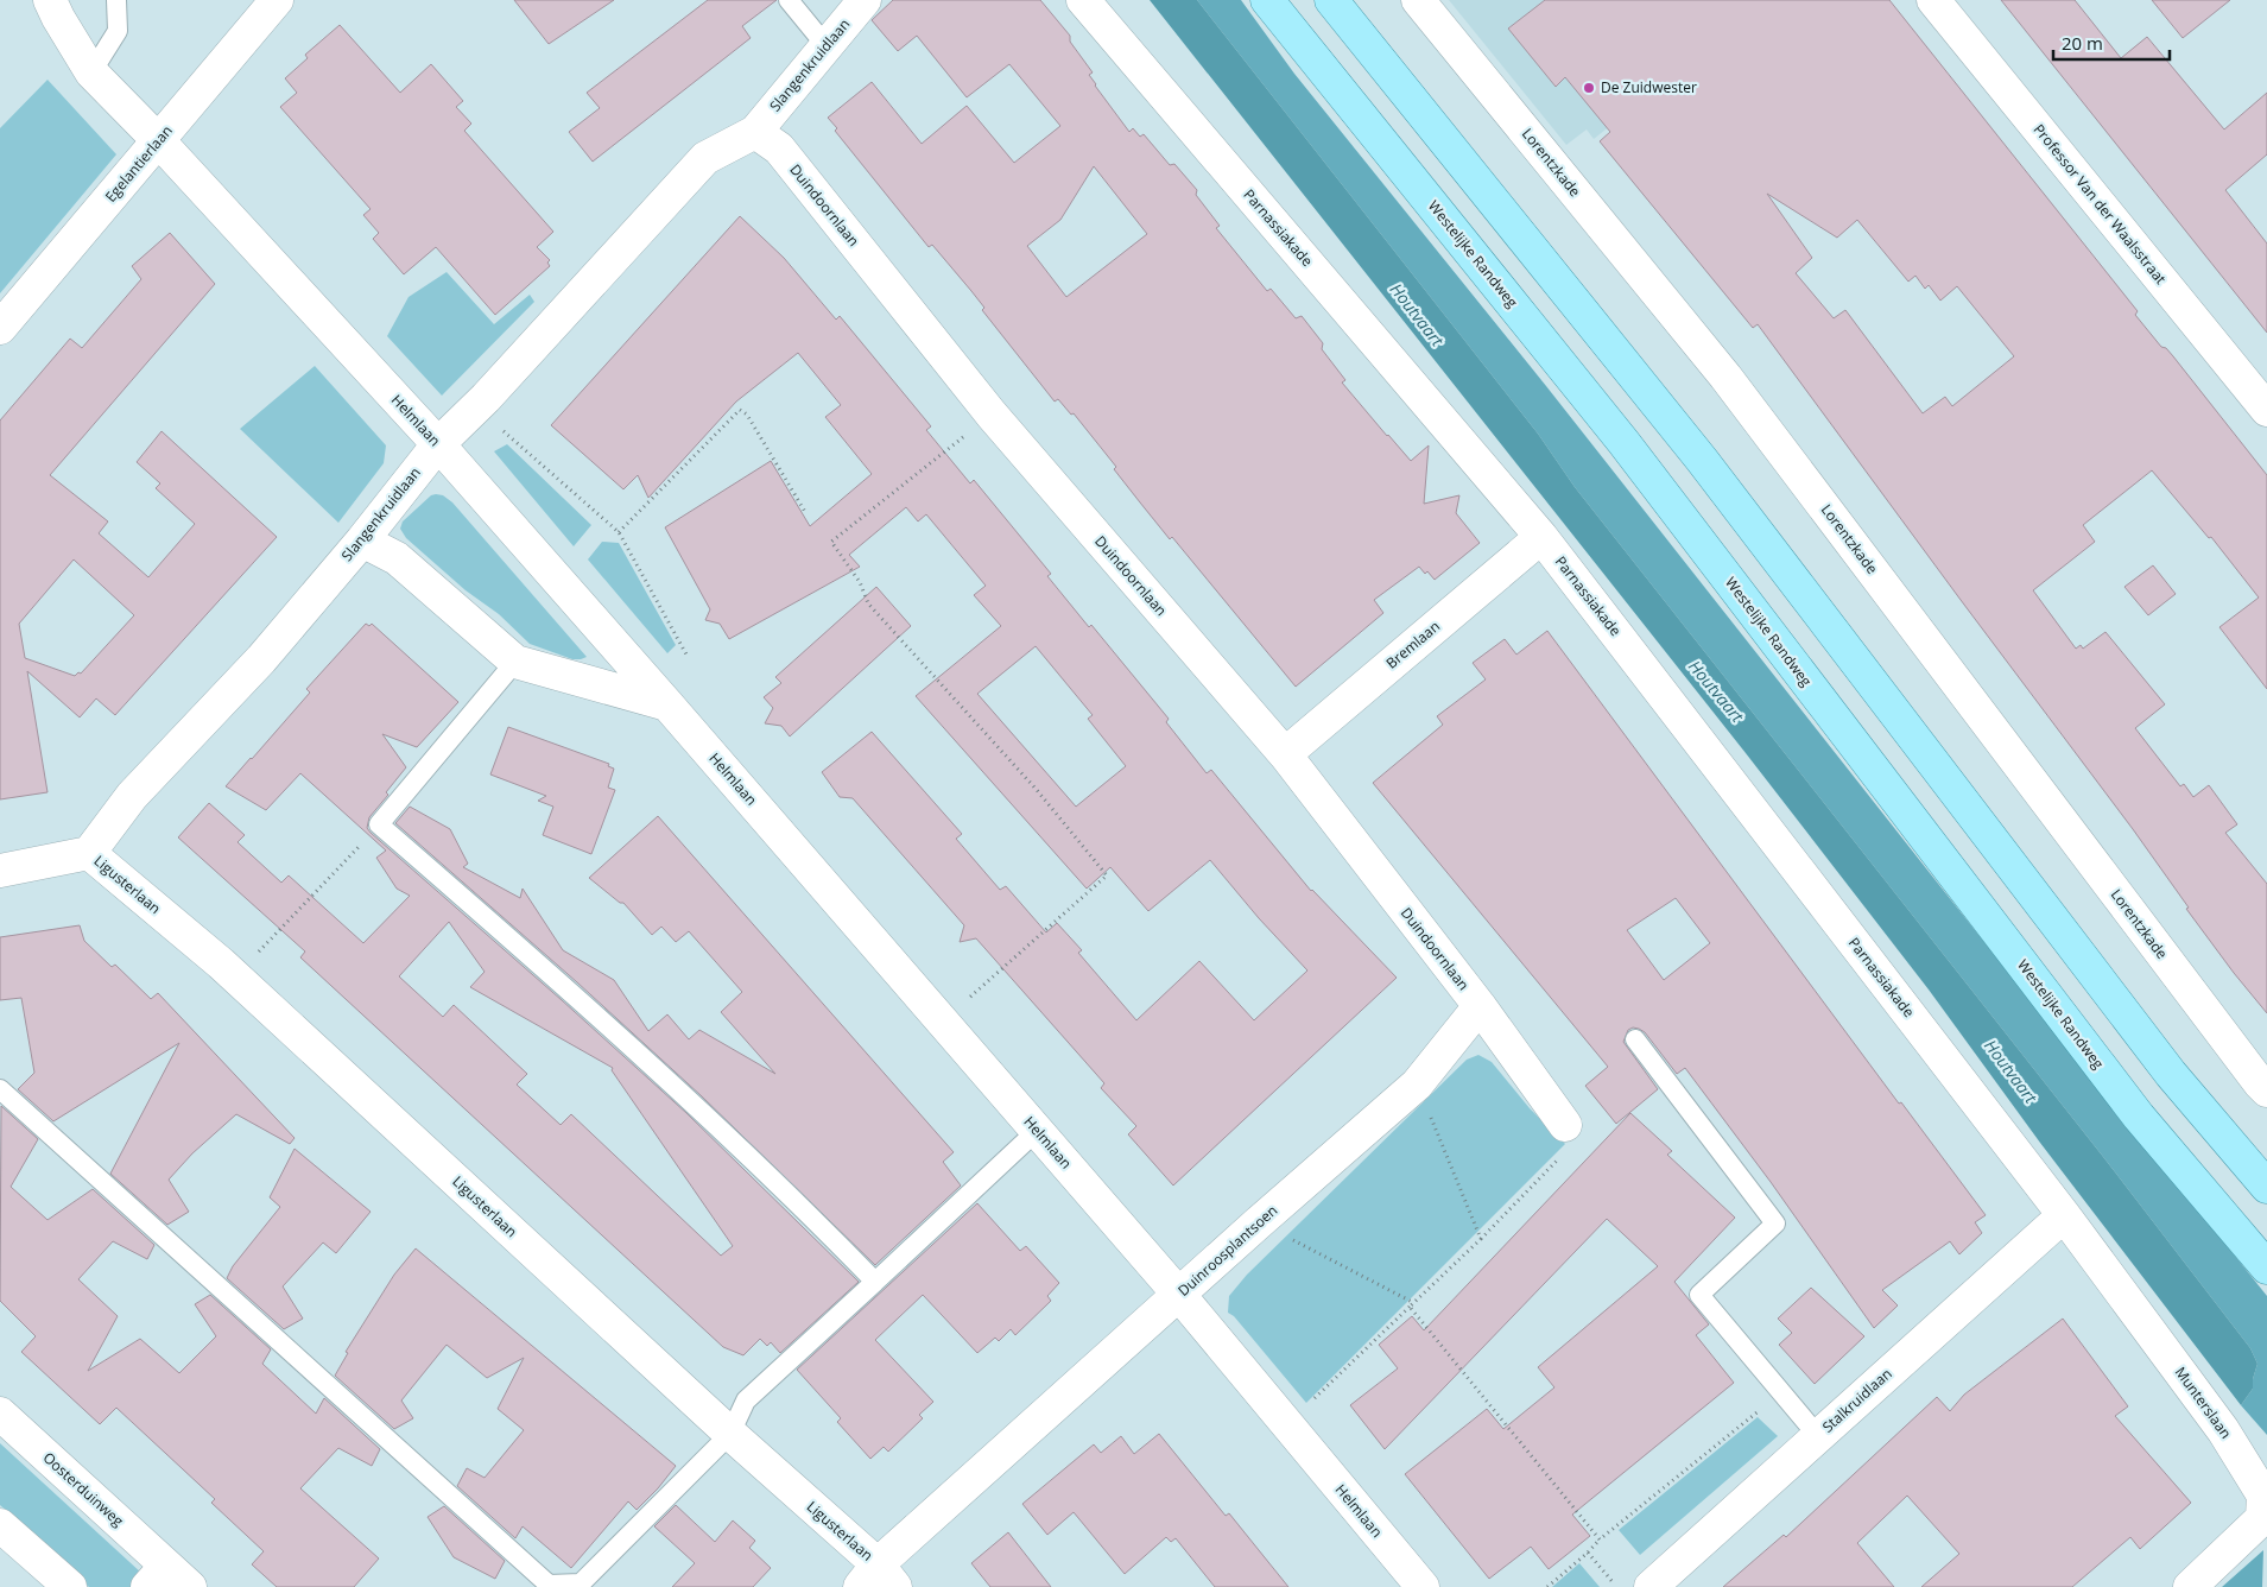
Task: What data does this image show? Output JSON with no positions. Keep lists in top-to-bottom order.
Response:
{
  "streets": {
    "main road": ["Westelijke Randweg"],
    "street": [
      "Slangenkruidlaan",
      "Lorentzkade",
      "Egelantierlaan",
      "Professor Van der Waalsstraat",
      "Duindoornlaan",
      "Parnassiakade",
      "Helmlaan",
      "Bremlaan",
      "Ligusterlaan",
      "Duinroosplantsoen",
      "Stalkruidlaan",
      "Munterslaan",
      "Oosterduinweg"
    ]
  },
  "crossings": [
    ["Slangenkruidlaan", "Duindoornlaan"],
    ["Slangenkruidlaan", "Helmlaan"],
    ["Slangenkruidlaan", "Ligusterlaan"],
    ["Egelantierlaan", "Helmlaan"],
    ["Duindoornlaan", "Bremlaan"],
    ["Duindoornlaan", "Duinroosplantsoen"],
    ["Parnassiakade", "Bremlaan"],
    ["Parnassiakade", "Stalkruidlaan"],
    ["Parnassiakade", "Munterslaan"],
    ["Helmlaan", "Duinroosplantsoen"],
    ["Ligusterlaan", "Duinroosplantsoen"],
    ["Stalkruidlaan", "Munterslaan"]
  ],
  "water": ["Houtvaart"],
  "places": ["De Zuidwester"],
  "scale_bar": "20 m"
}
